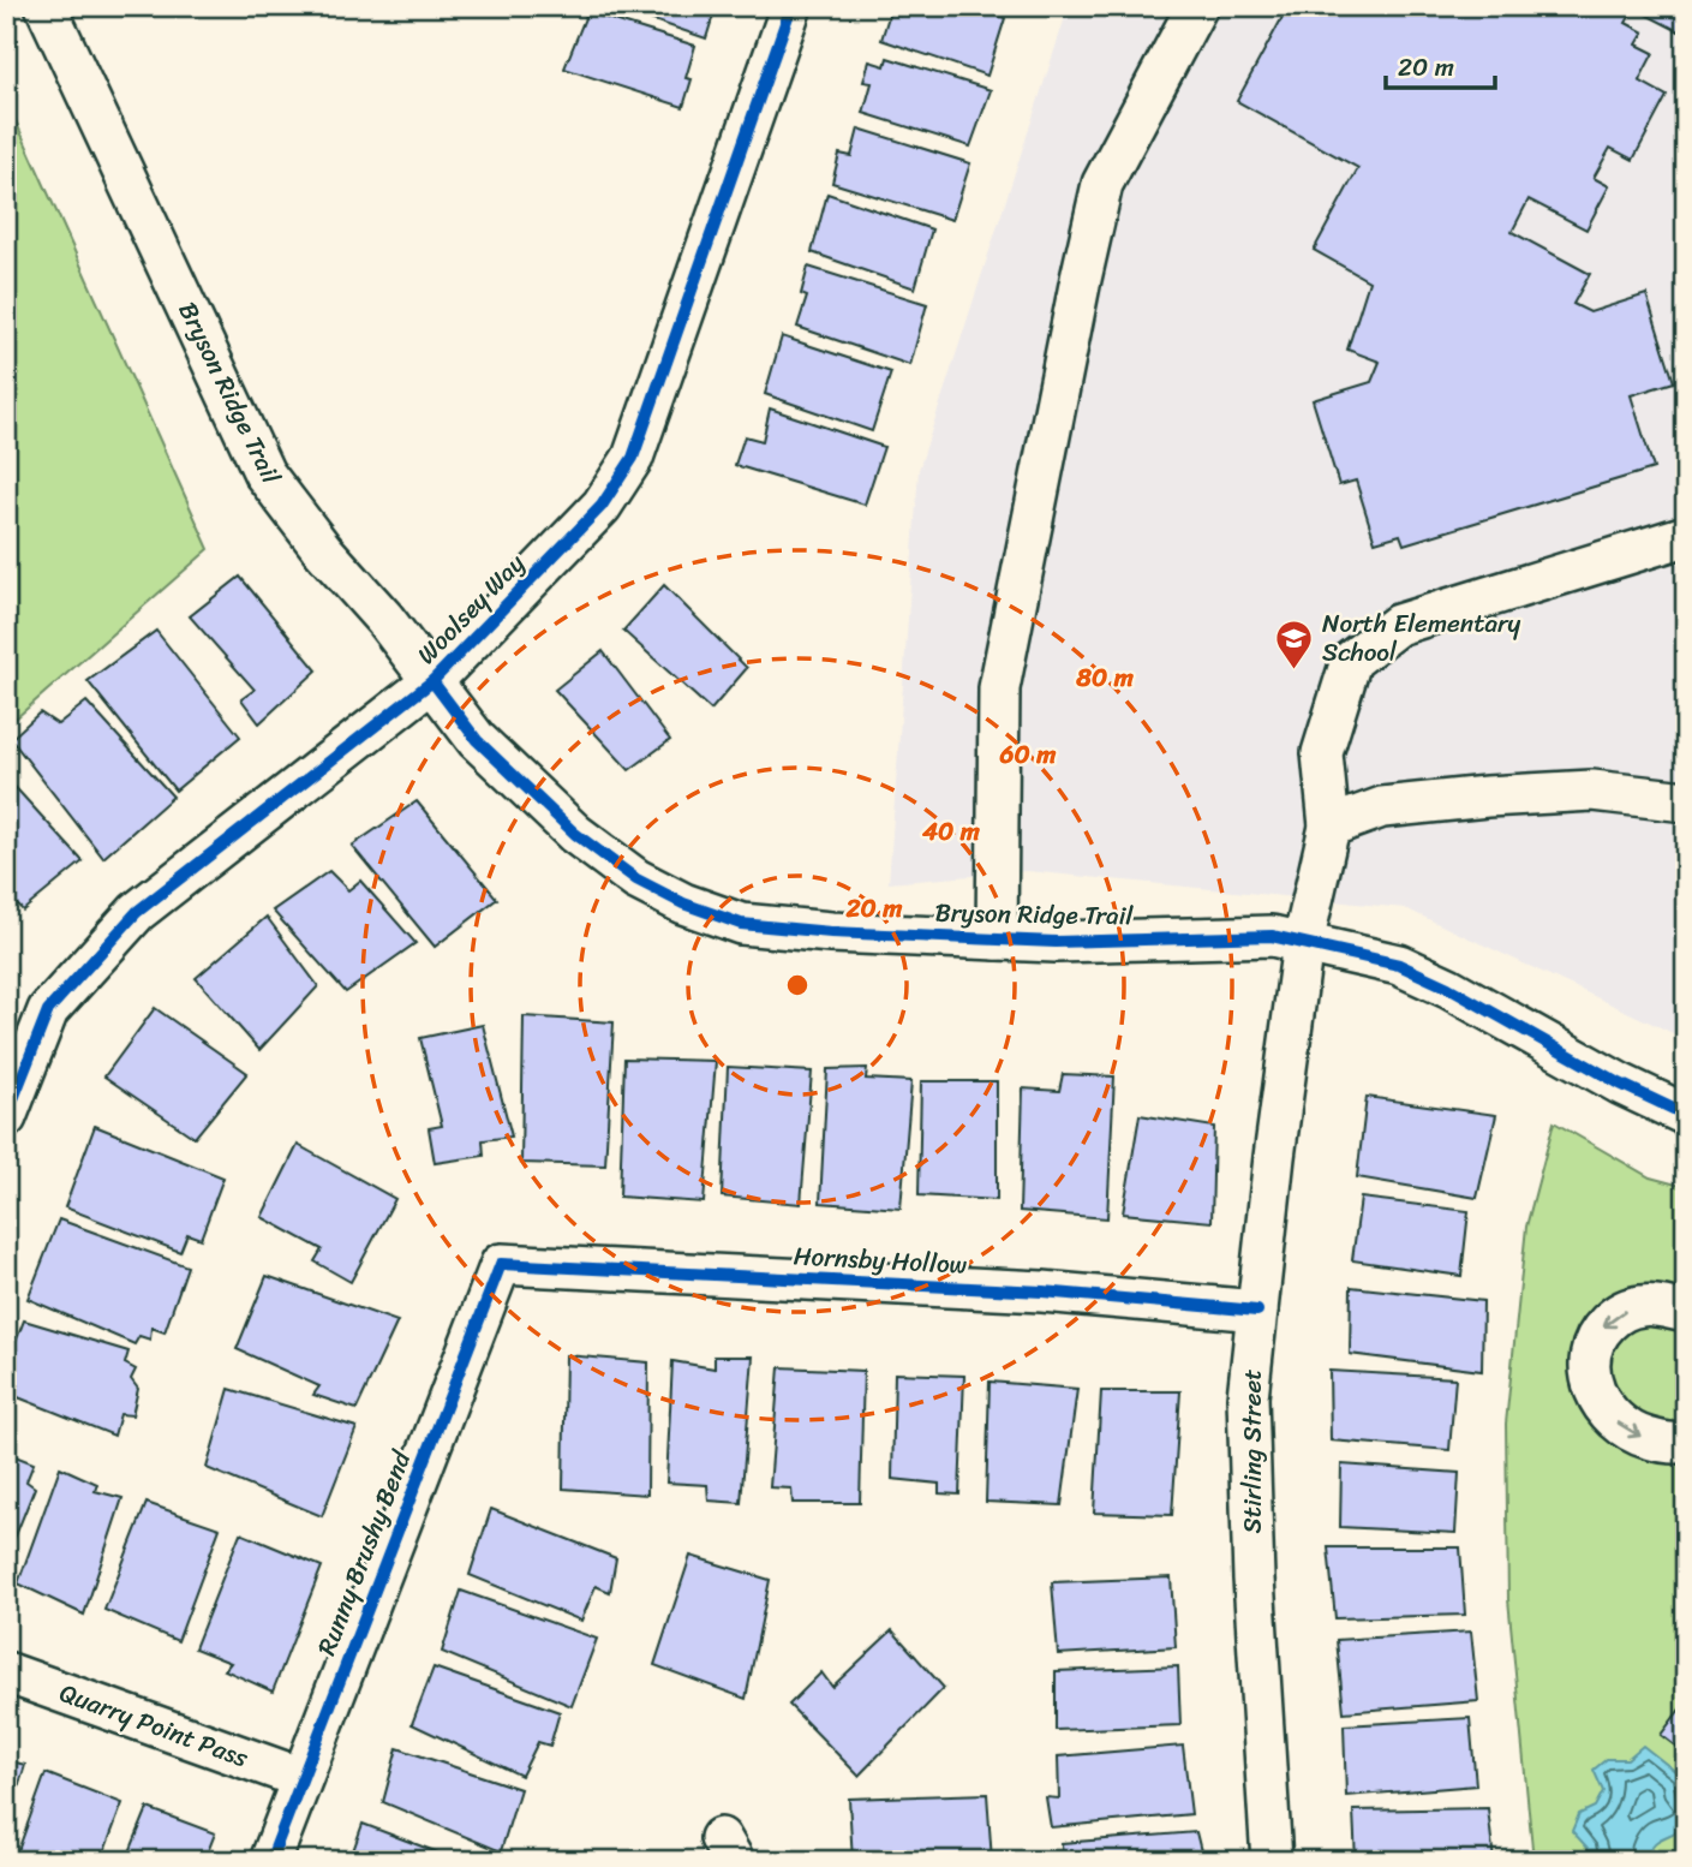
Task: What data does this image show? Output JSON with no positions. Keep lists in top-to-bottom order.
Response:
{
  "streets": {
    "street": [
      "Bryson Ridge Trail",
      "Woolsey Way",
      "Hornsby Hollow",
      "Stirling Street",
      "Runny Brushy Bend",
      "Quarry Point Pass"
    ]
  },
  "crossings": [
    ["Bryson Ridge Trail", "Woolsey Way"],
    ["Bryson Ridge Trail", "Stirling Street"],
    ["Hornsby Hollow", "Stirling Street"],
    ["Hornsby Hollow", "Runny Brushy Bend"],
    ["Runny Brushy Bend", "Quarry Point Pass"]
  ],
  "places": {
    "school or university": ["North Elementary School"]
  },
  "scale_bar": "20 m",
  "rings": [
    "80 m",
    "60 m",
    "40 m",
    "20 m"
  ]
}
